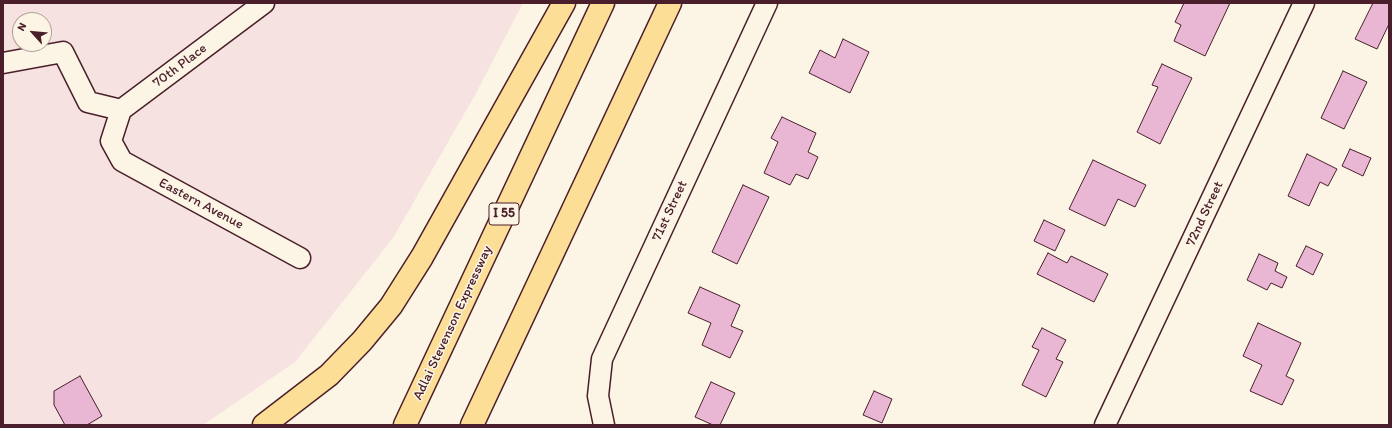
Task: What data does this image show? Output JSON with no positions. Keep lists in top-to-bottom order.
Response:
{
  "streets": {
    "highway": ["I 55", "Adlai Stevenson Expressway"],
    "street": [
      "70th Place",
      "Eastern Avenue",
      "71st Street",
      "72nd Street"
    ]
  },
  "crossings": [
    ["70th Place", "Eastern Avenue"]
  ],
  "north": "top left"
}
